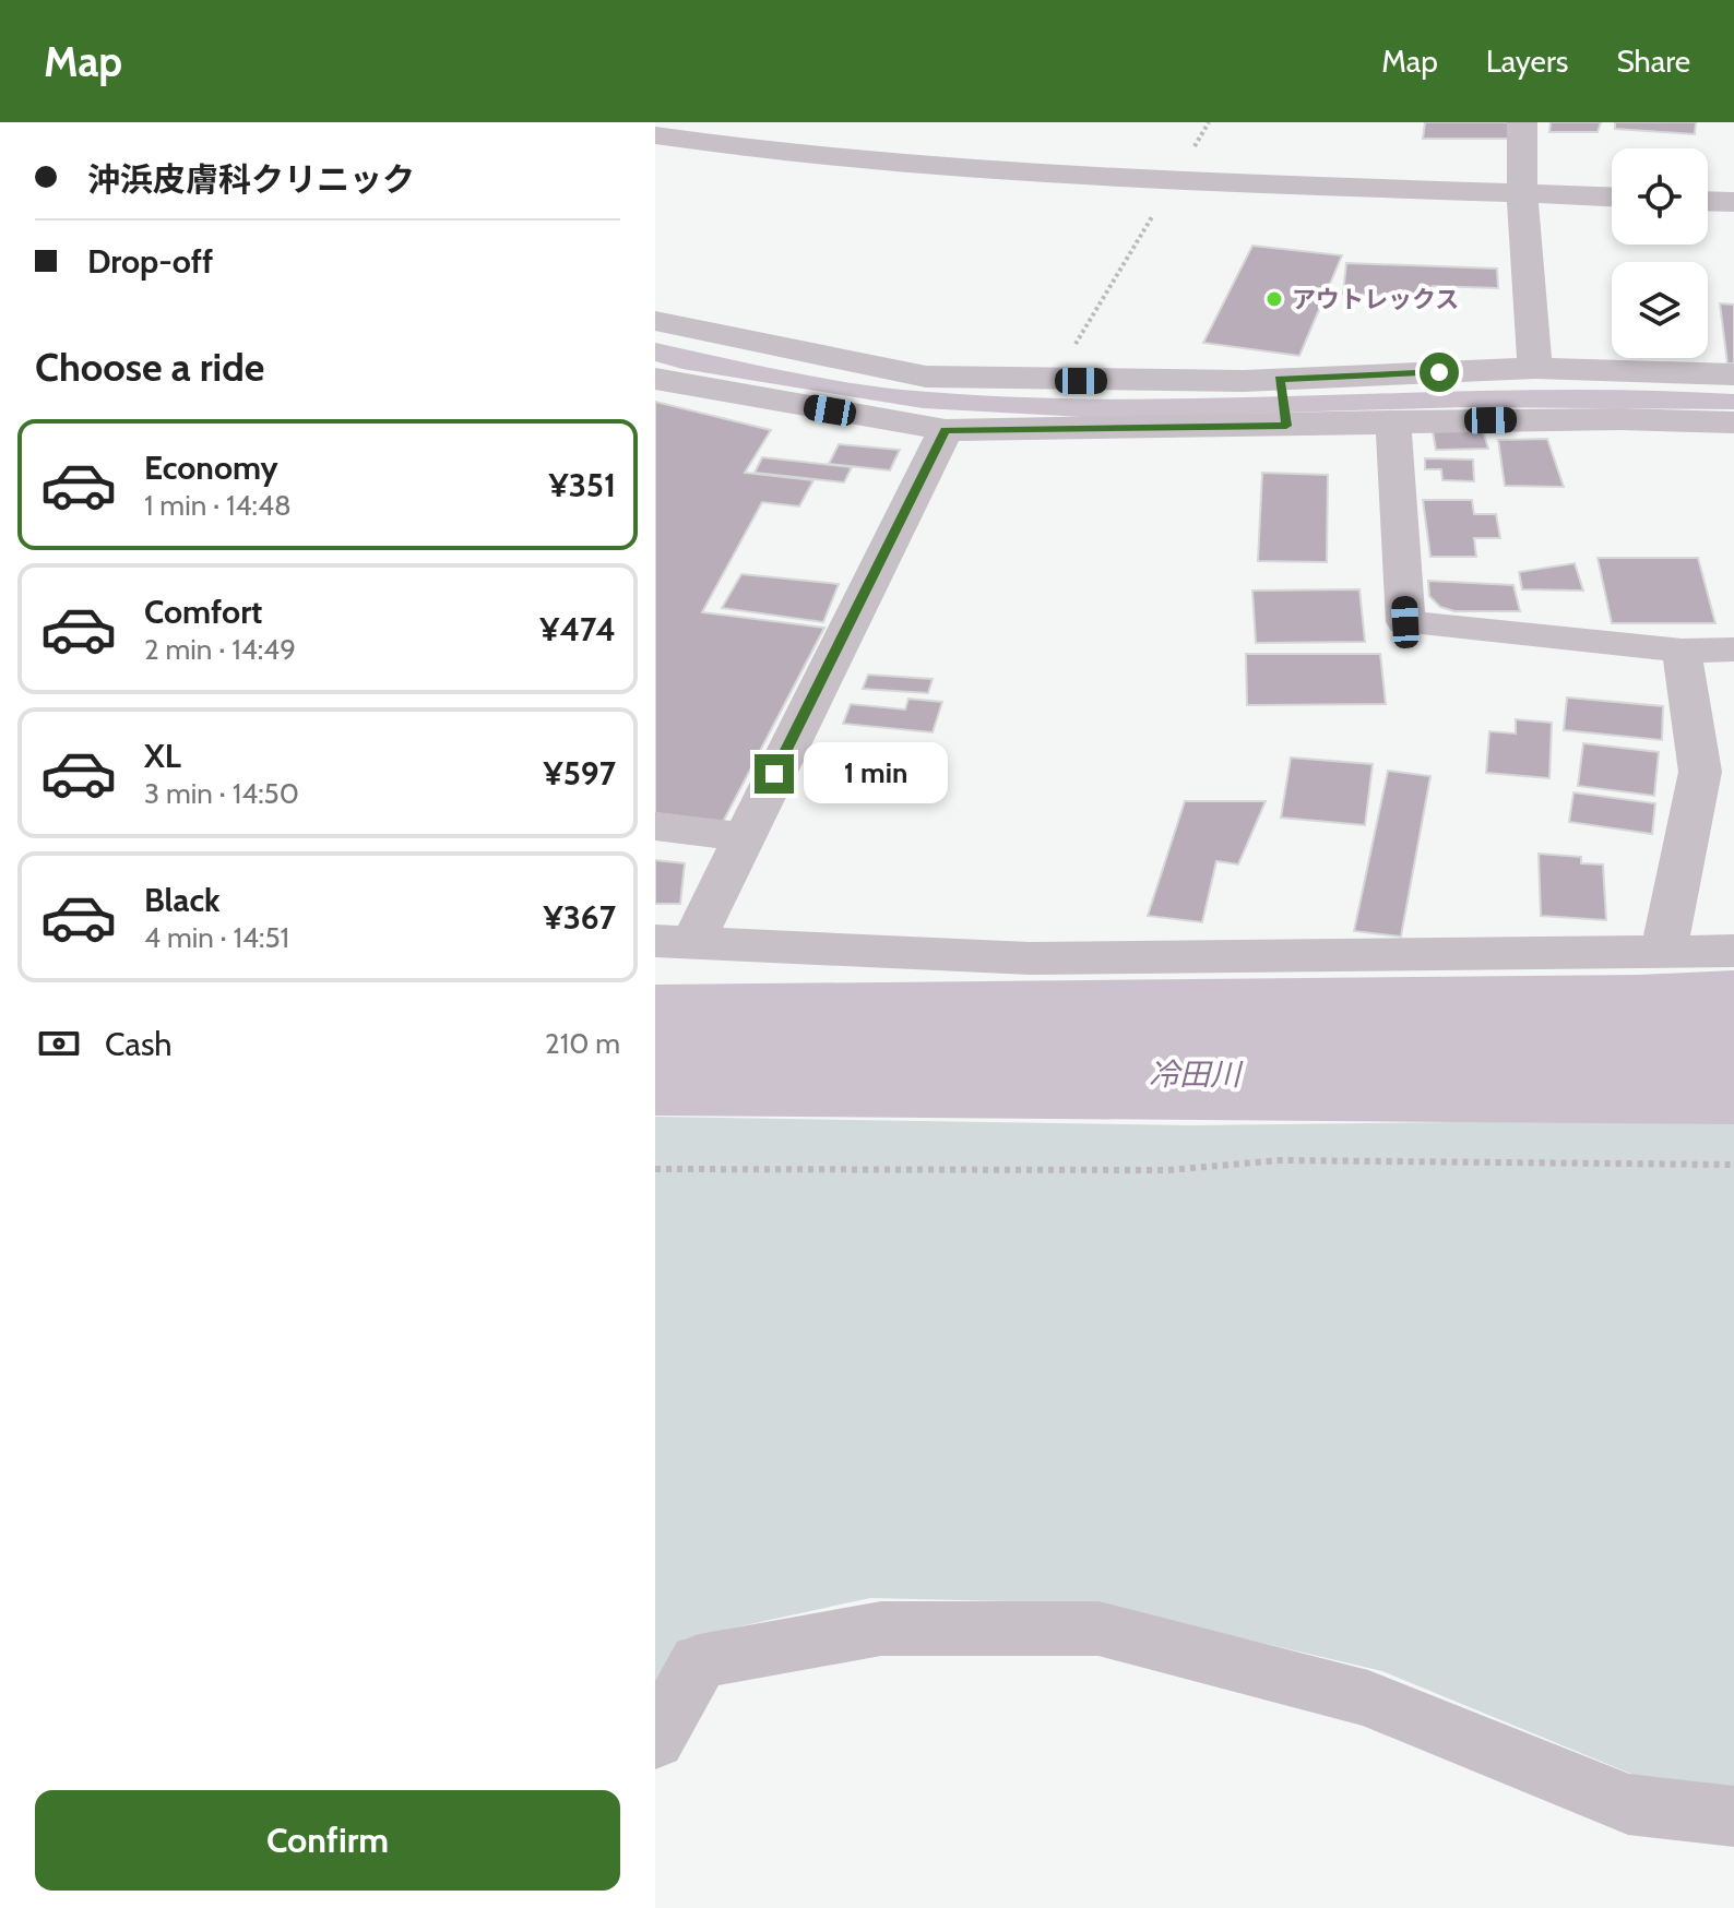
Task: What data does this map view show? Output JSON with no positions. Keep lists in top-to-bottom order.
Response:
{
  "water": ["冷田川"],
  "places": ["アウトレックス"],
  "page": {
    "header": "Map",
    "nav": ["Map", "Layers", "Share"],
    "banner": ["沖浜皮膚科クリニック", "Drop-off"],
    "heading": "Choose a ride",
    "list": [
      {
        "name": "Economy",
        "note": "1 min · 14:48",
        "value": "¥351"
      },
      {
        "name": "Comfort",
        "note": "2 min · 14:49",
        "value": "¥474"
      },
      {
        "name": "XL",
        "note": "3 min · 14:50",
        "value": "¥597"
      },
      {
        "name": "Black",
        "note": "4 min · 14:51",
        "value": "¥367"
      }
    ],
    "bubble": "1 min",
    "pay": ["Cash", "210 m"],
    "buttons": "Confirm"
  }
}
